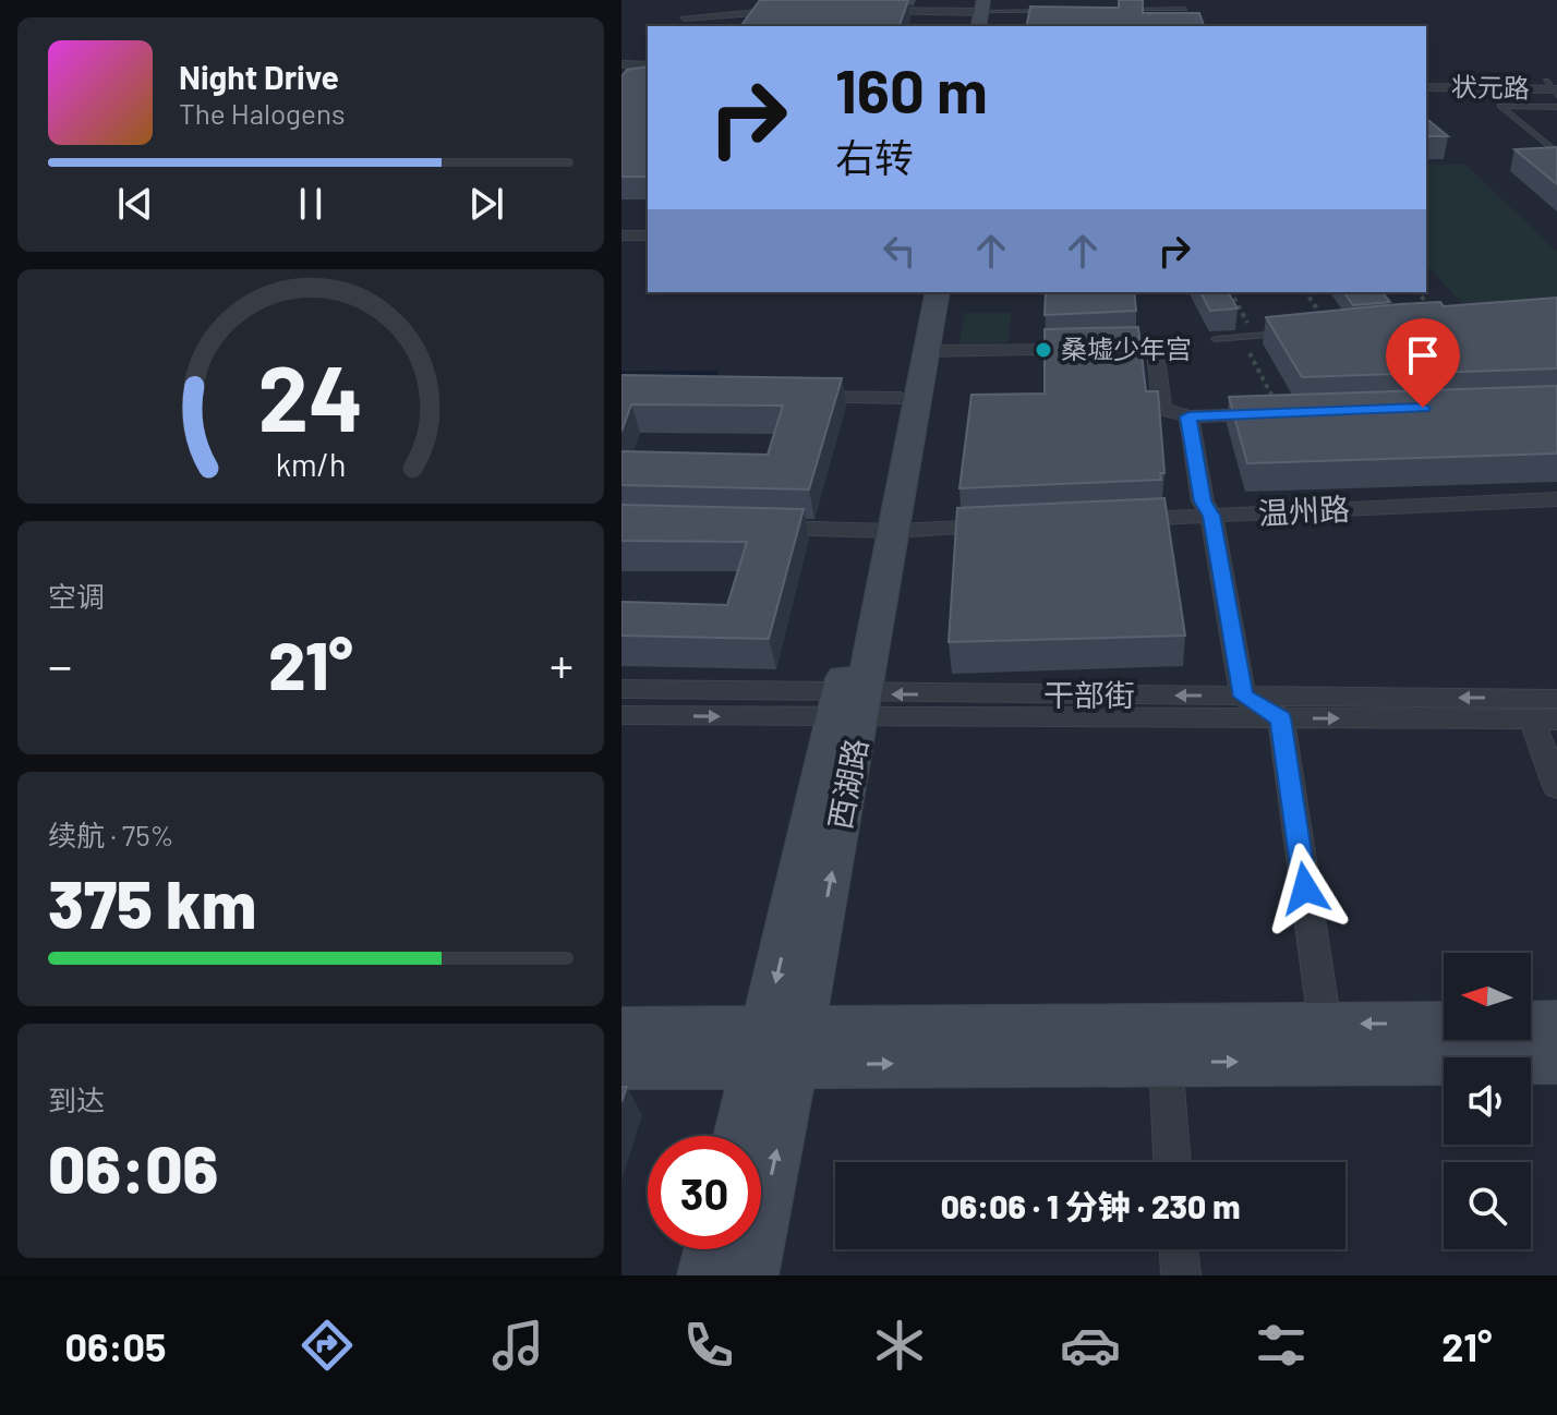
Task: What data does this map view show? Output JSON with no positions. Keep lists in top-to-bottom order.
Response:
{
  "streets": {
    "main road": ["西湖路"],
    "street": ["状元路", "温州路", "干部街"]
  },
  "crossings": [
    ["干部街", "西湖路"]
  ],
  "places": ["桑墟少年宫"],
  "north": "left",
  "page": {
    "turn": ["160 m", "右转"],
    "song": ["Night Drive", "The Halogens"],
    "tile": [
      "空调",
      ["续航 · 75%", "375 km"],
      ["到达", "06:06"]
    ],
    "heat": ["−", "21°", "+"],
    "limit": "30",
    "trip": "06:06 · 1 分钟 · 230 m",
    "tabs": ["06:05", "21°"],
    "gauge": ["24", "km/h"]
  }
}
